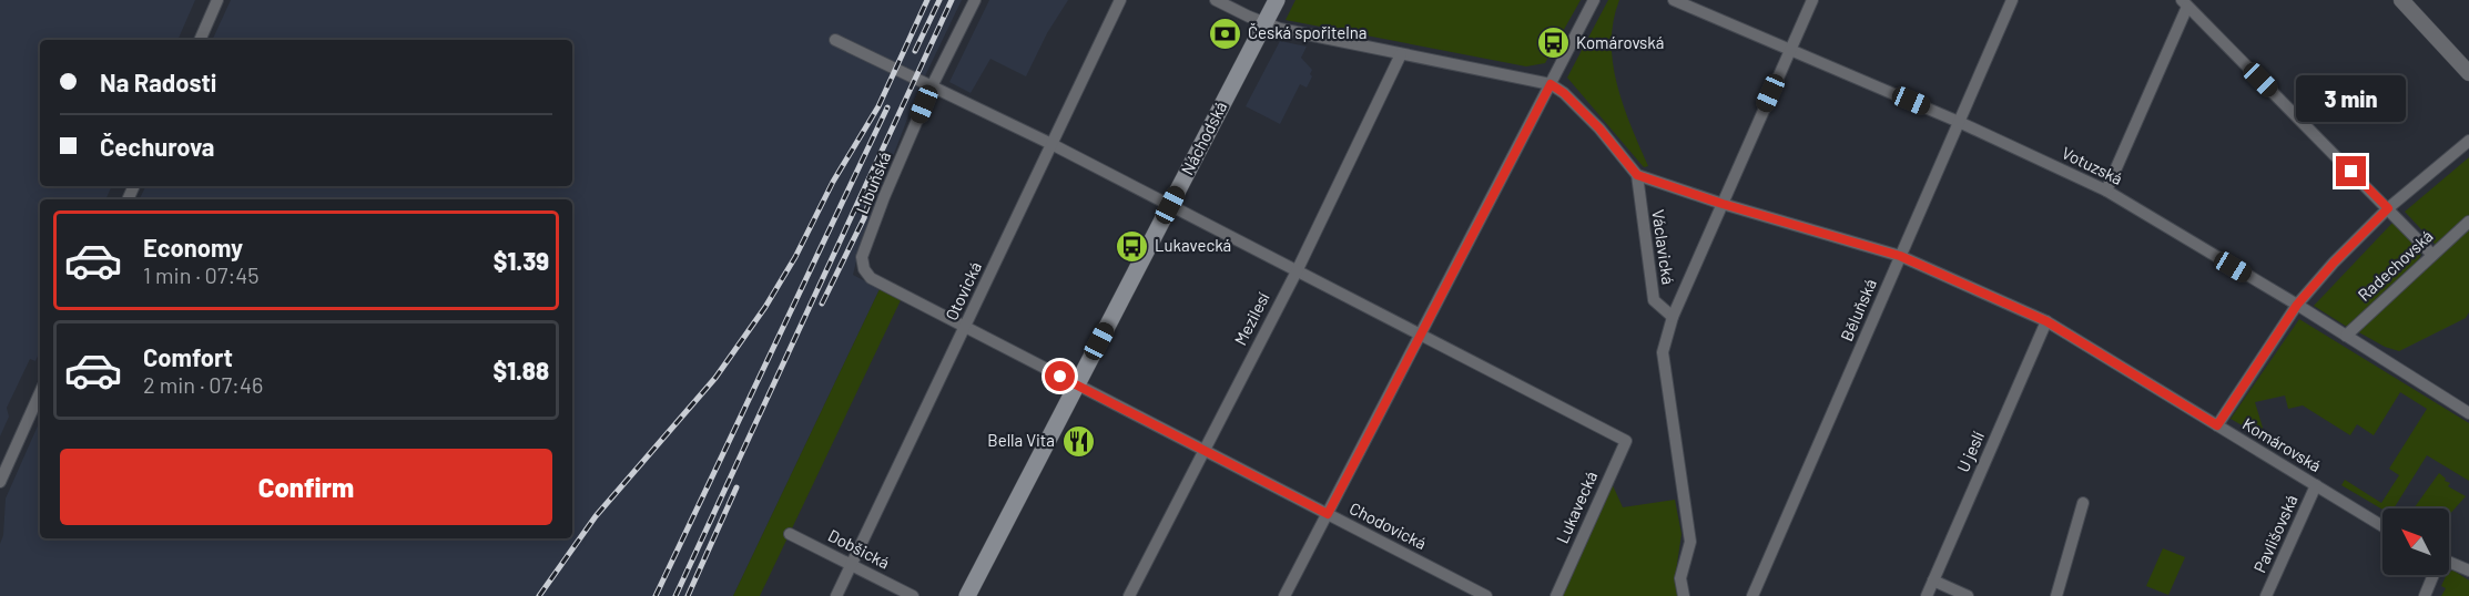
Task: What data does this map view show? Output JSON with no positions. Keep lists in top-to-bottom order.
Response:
{
  "streets": {
    "main road": ["Náchodská"],
    "street": [
      "Votuzská",
      "Libuňská",
      "Václavická",
      "Radechovská",
      "Otovická",
      "Běluňská",
      "Mezilesí",
      "Komárovská",
      "U jeslí",
      "Lukavecká",
      "Chodovická",
      "Pavlišovská",
      "Dobšická"
    ]
  },
  "crossings": [
    ["Náchodská", "Lukavecká"],
    ["Náchodská", "Chodovická"],
    ["Votuzská", "Radechovská"],
    ["Votuzská", "Běluňská"],
    ["Libuňská", "Lukavecká"],
    ["Libuňská", "Chodovická"],
    ["Václavická", "Komárovská"],
    ["Otovická", "Lukavecká"],
    ["Otovická", "Chodovická"],
    ["Otovická", "Dobšická"],
    ["Běluňská", "Komárovská"],
    ["Mezilesí", "Lukavecká"],
    ["Mezilesí", "Chodovická"],
    ["Komárovská", "U jeslí"],
    ["Komárovská", "Pavlišovská"]
  ],
  "places": {
    "bank": ["Česká spořitelna"],
    "bus stop": ["Komárovská", "Lukavecká"],
    "restaurant": ["Bella Vita"]
  },
  "north": "top left",
  "page": {
    "banner": ["Na Radosti", "Čechurova"],
    "bubble": "3 min",
    "list": [
      {
        "name": "Economy",
        "note": "1 min · 07:45",
        "value": "$1.39"
      },
      {
        "name": "Comfort",
        "note": "2 min · 07:46",
        "value": "$1.88"
      }
    ],
    "buttons": "Confirm"
  }
}
